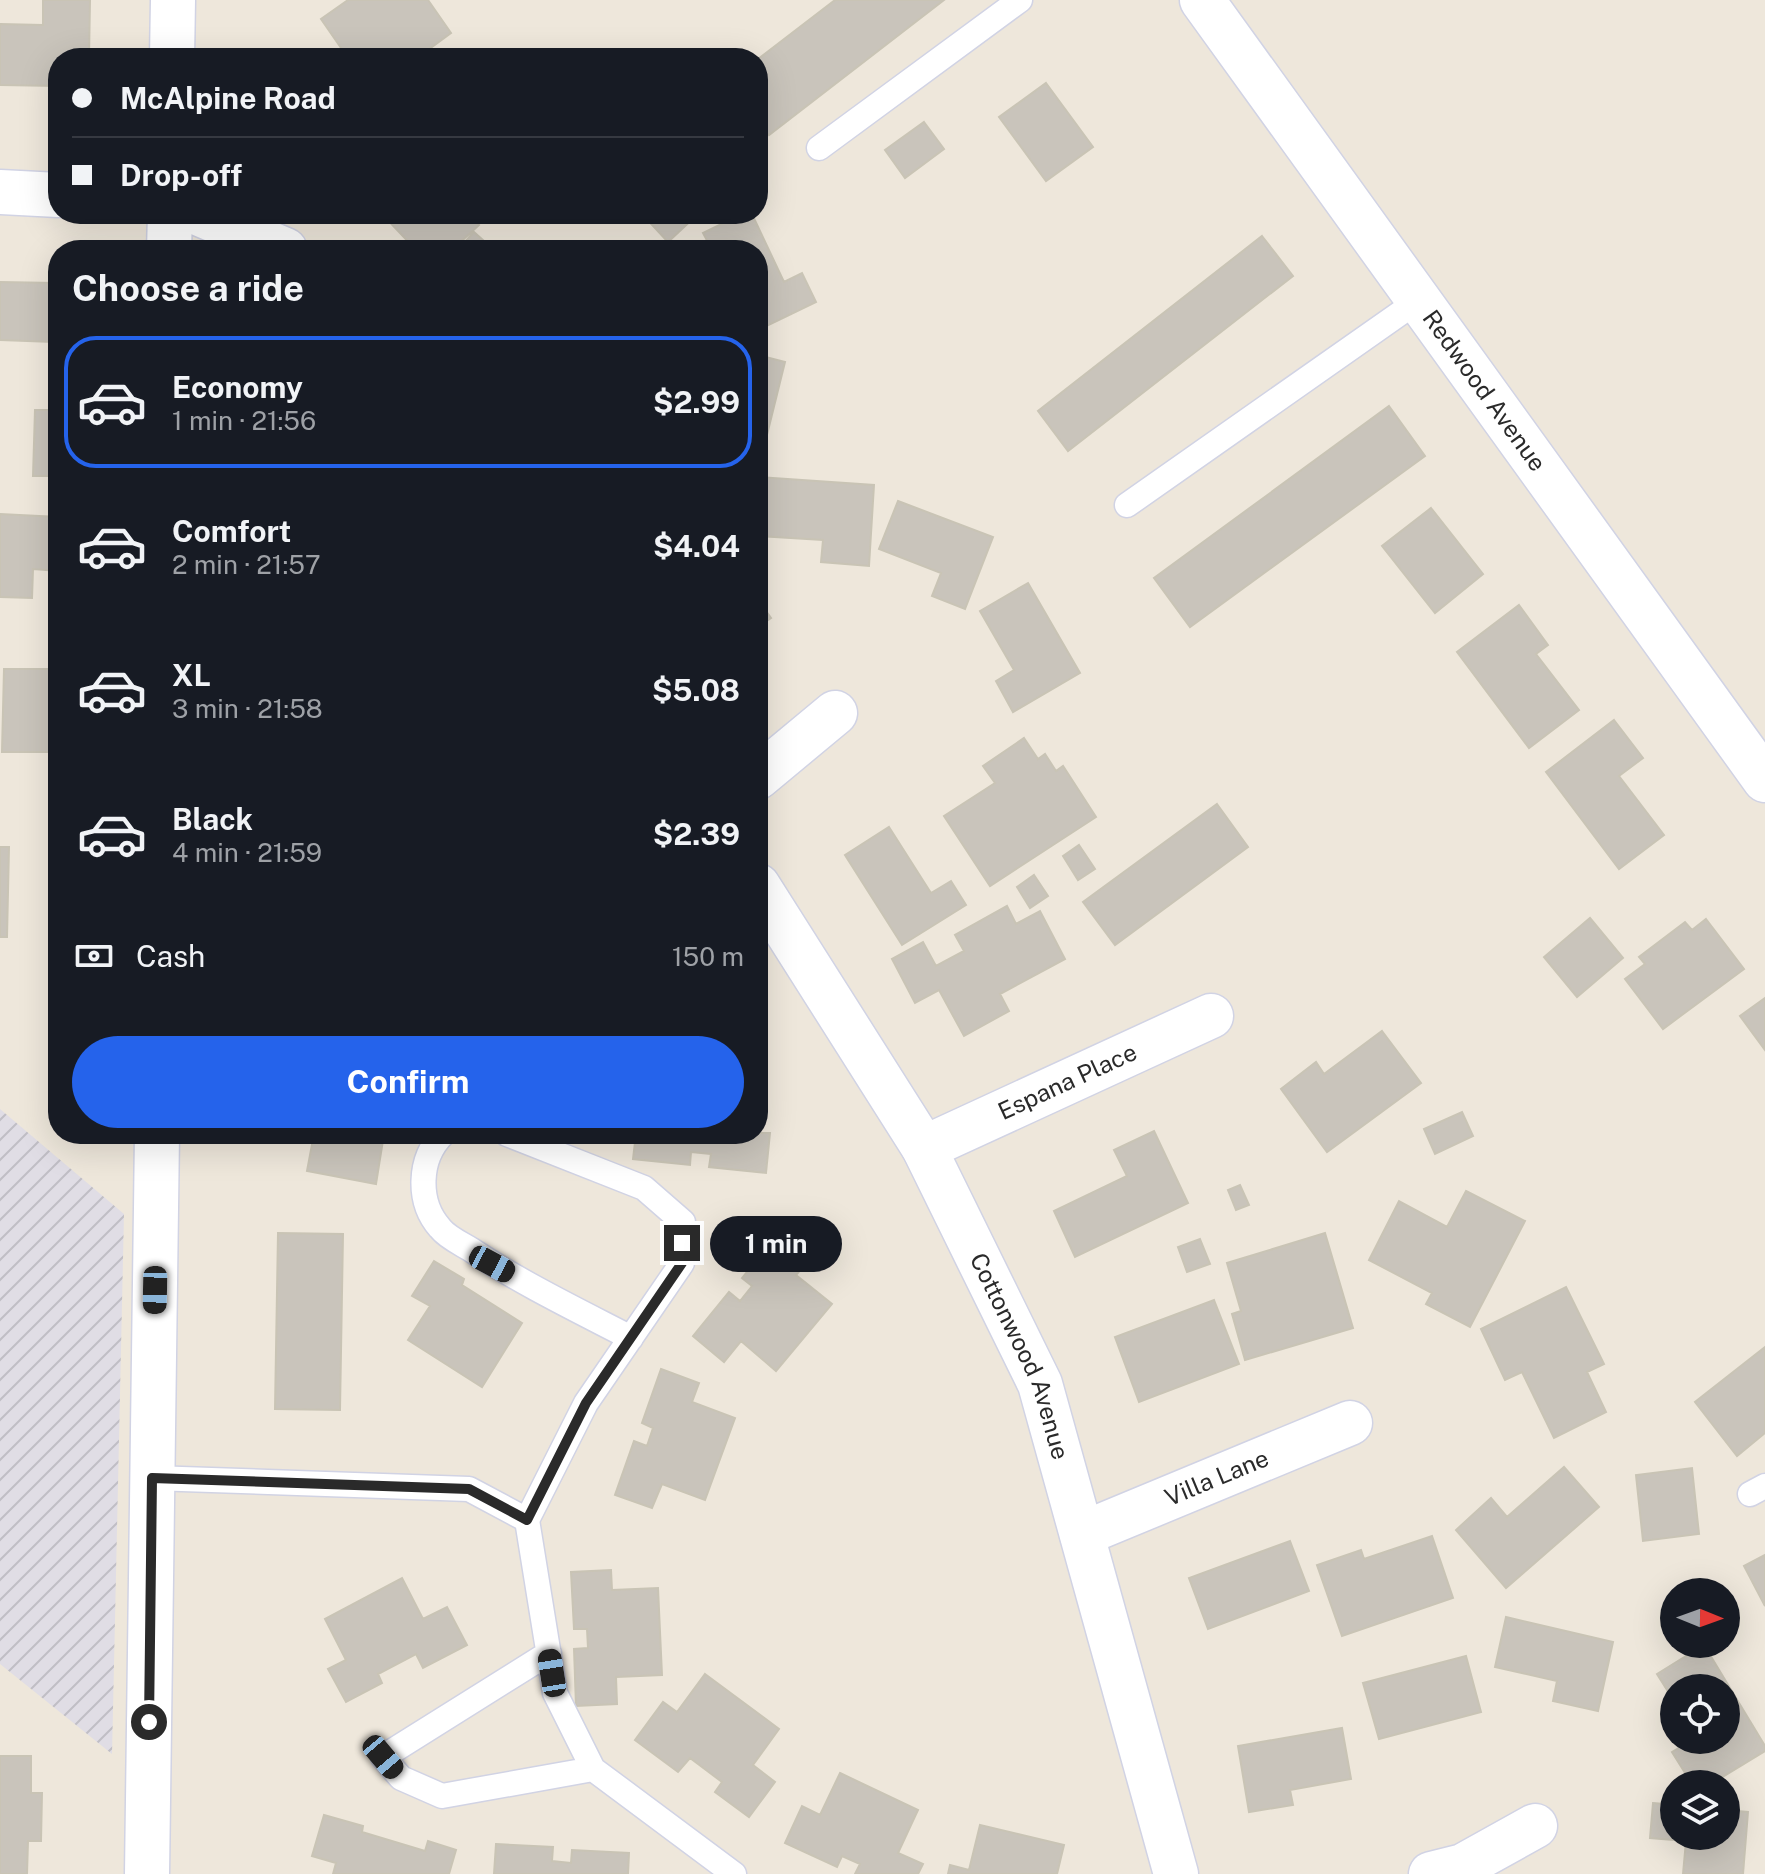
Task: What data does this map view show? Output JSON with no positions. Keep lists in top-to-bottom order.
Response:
{
  "streets": {
    "street": [
      "Redwood Avenue",
      "Espana Place",
      "Cottonwood Avenue",
      "Villa Lane"
    ]
  },
  "crossings": [
    ["Espana Place", "Cottonwood Avenue"],
    ["Cottonwood Avenue", "Villa Lane"]
  ],
  "north": "right",
  "page": {
    "banner": ["McAlpine Road", "Drop-off"],
    "heading": "Choose a ride",
    "list": [
      {
        "name": "Economy",
        "note": "1 min · 21:56",
        "value": "$2.99"
      },
      {
        "name": "Comfort",
        "note": "2 min · 21:57",
        "value": "$4.04"
      },
      {
        "name": "XL",
        "note": "3 min · 21:58",
        "value": "$5.08"
      },
      {
        "name": "Black",
        "note": "4 min · 21:59",
        "value": "$2.39"
      }
    ],
    "pay": ["Cash", "150 m"],
    "buttons": "Confirm",
    "bubble": "1 min"
  }
}
